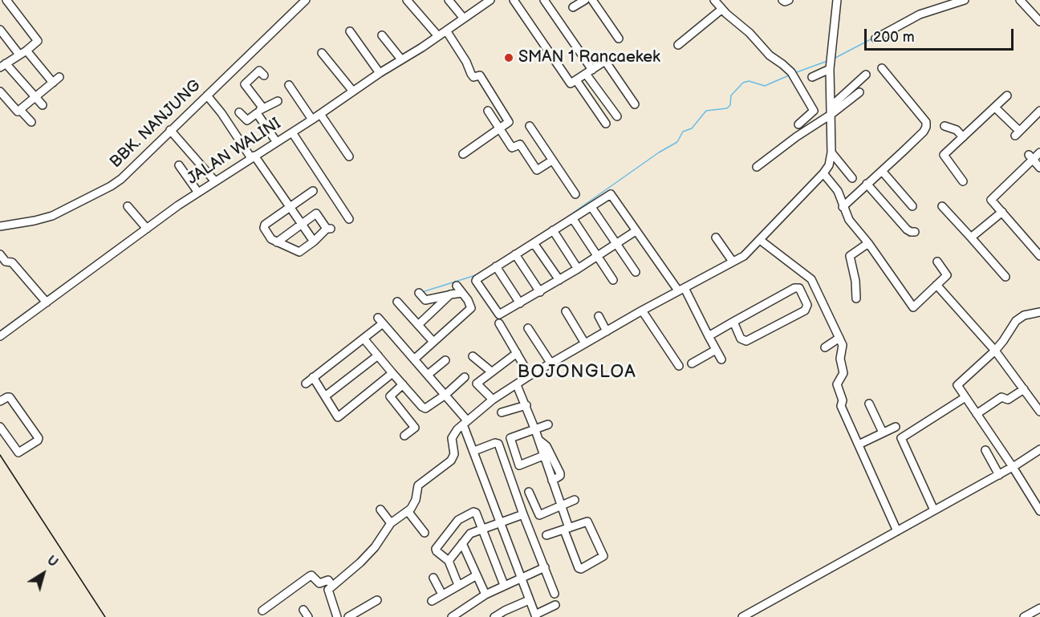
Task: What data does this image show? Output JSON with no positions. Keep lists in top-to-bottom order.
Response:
{
  "streets": {
    "street": ["BBK. NANJUNG", "JALAN WALINI"]
  },
  "districts": ["BOJONGLOA"],
  "places": ["SMAN 1 Rancaekek"],
  "scale_bar": "200 m",
  "north": "top right"
}
